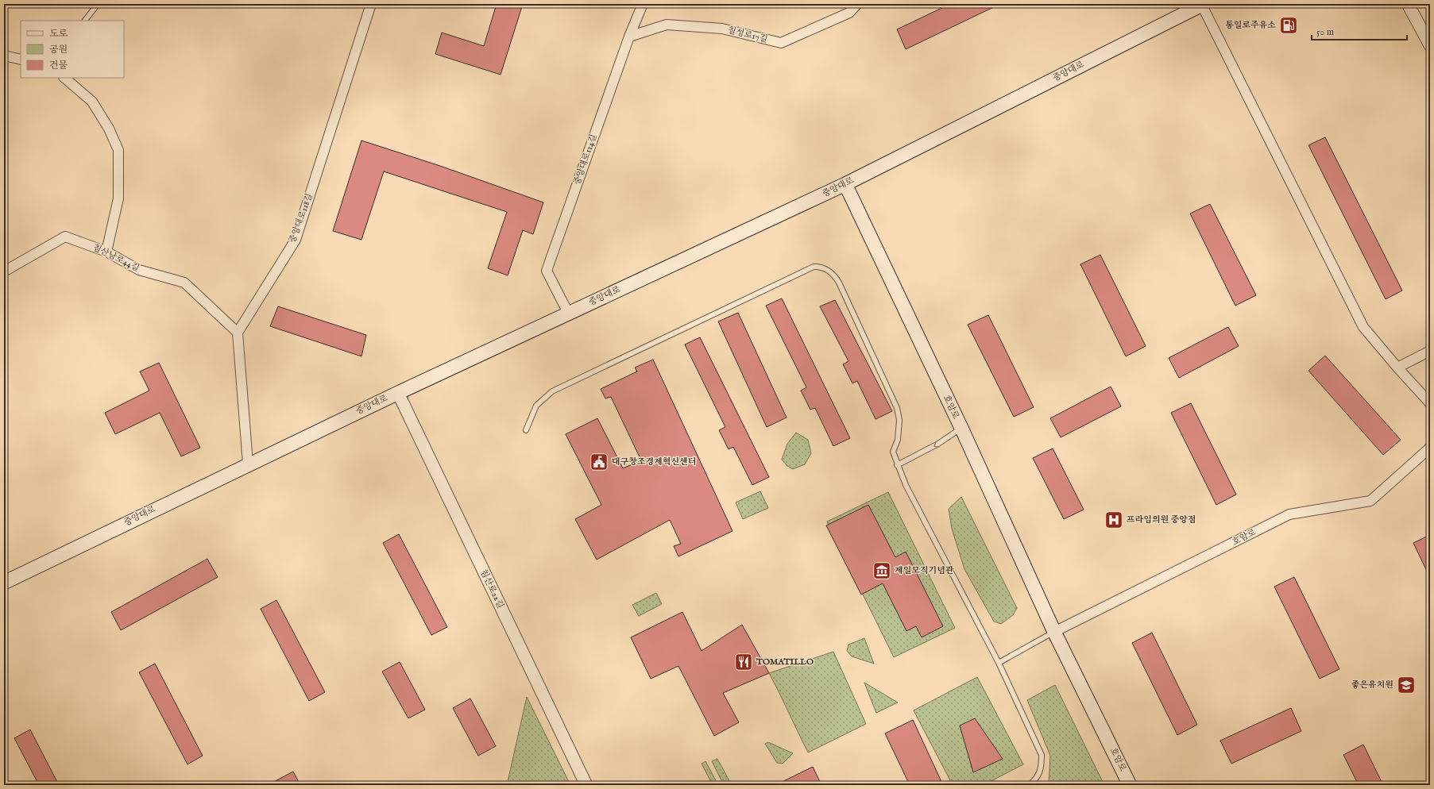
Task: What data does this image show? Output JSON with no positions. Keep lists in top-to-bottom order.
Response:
{
  "streets": {
    "main road": ["중앙대로", "호암로"],
    "street": [
      "칠성로17길",
      "중앙대로114길",
      "중앙대로118길",
      "침산남로44길",
      "침산로22길"
    ]
  },
  "crossings": [
    ["칠성로17길", "중앙대로114길"],
    ["중앙대로", "중앙대로114길"],
    ["중앙대로", "호암로"],
    ["중앙대로", "침산로22길"],
    ["중앙대로118길", "침산남로44길"]
  ],
  "places": {
    "fuel station": ["통일로주유소"],
    "public building": ["대구창조경제혁신센터"],
    "hospital": ["프라임의원 중앙점"],
    "museum": ["제일모직기념관"],
    "restaurant": ["TOMATILLO"],
    "school or university": ["좋은유치원"]
  },
  "legend": ["도로", "공원", "건물"],
  "scale_bar": "50 m"
}
